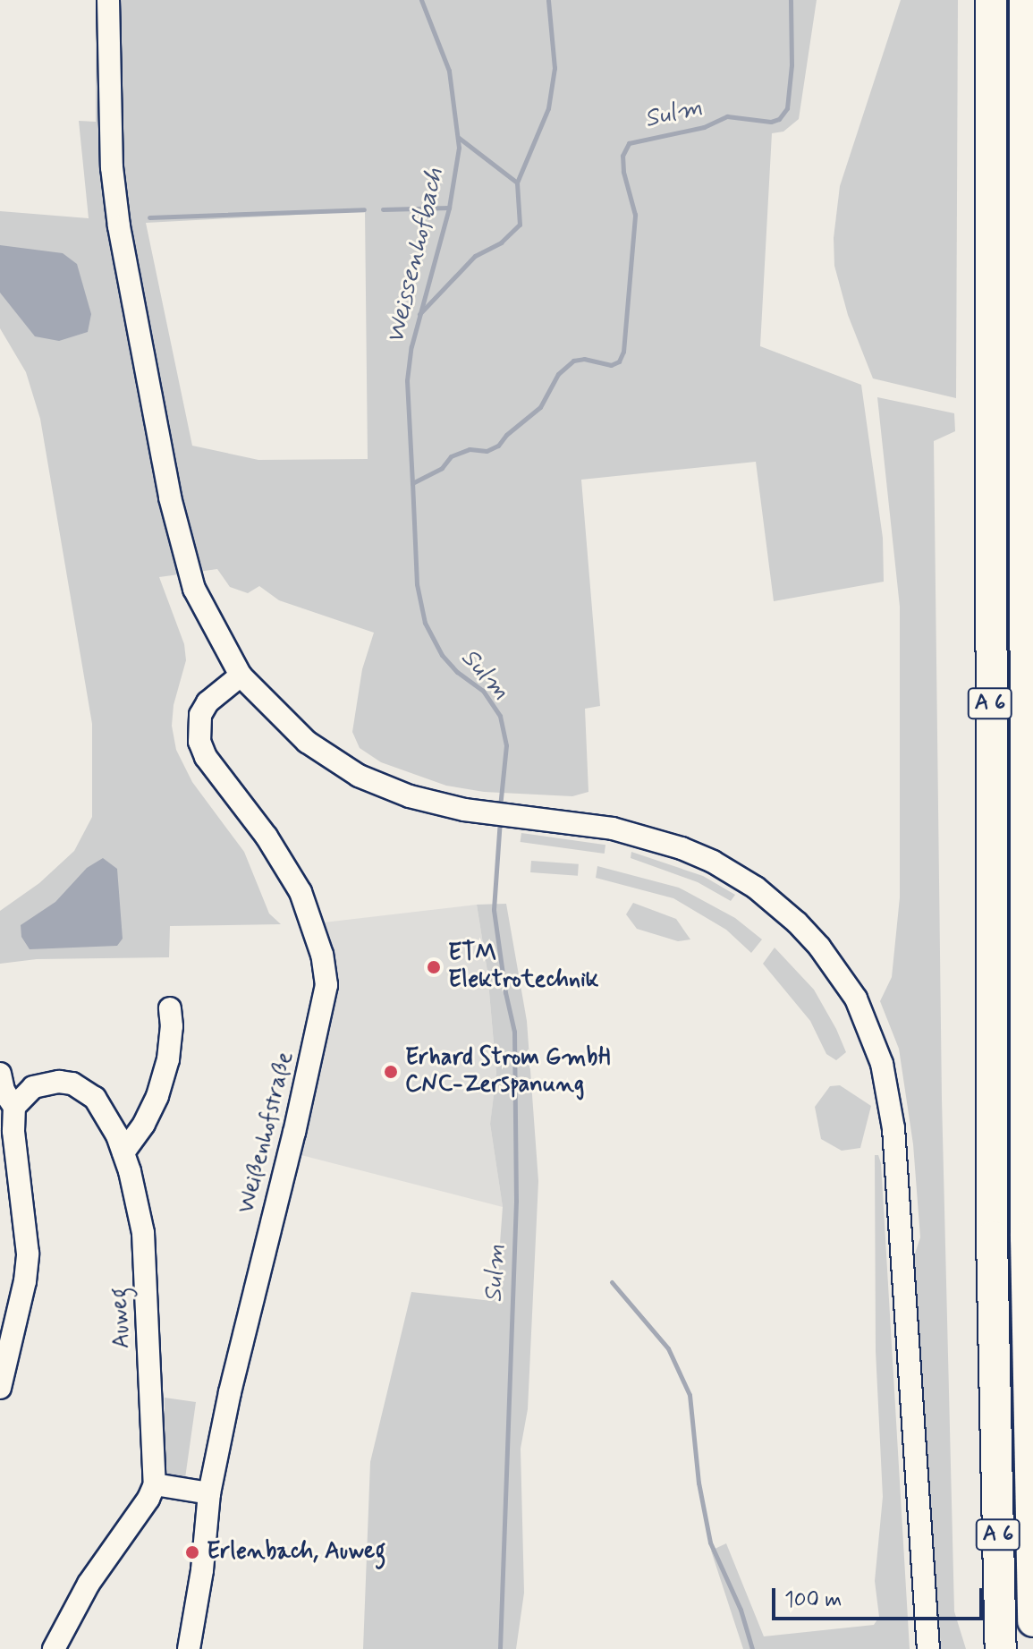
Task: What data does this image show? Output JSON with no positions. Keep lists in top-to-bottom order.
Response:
{
  "streets": {
    "highway": ["A 6"],
    "street": ["Weißenhofstraße", "Auweg"]
  },
  "water": ["Sulm", "Weissenhofbach"],
  "places": ["ETM Elektrotechnik", "Erhard Strom GmbH CNC-Zerspanung", "Erlenbach, Auweg"],
  "scale_bar": "100 m"
}
